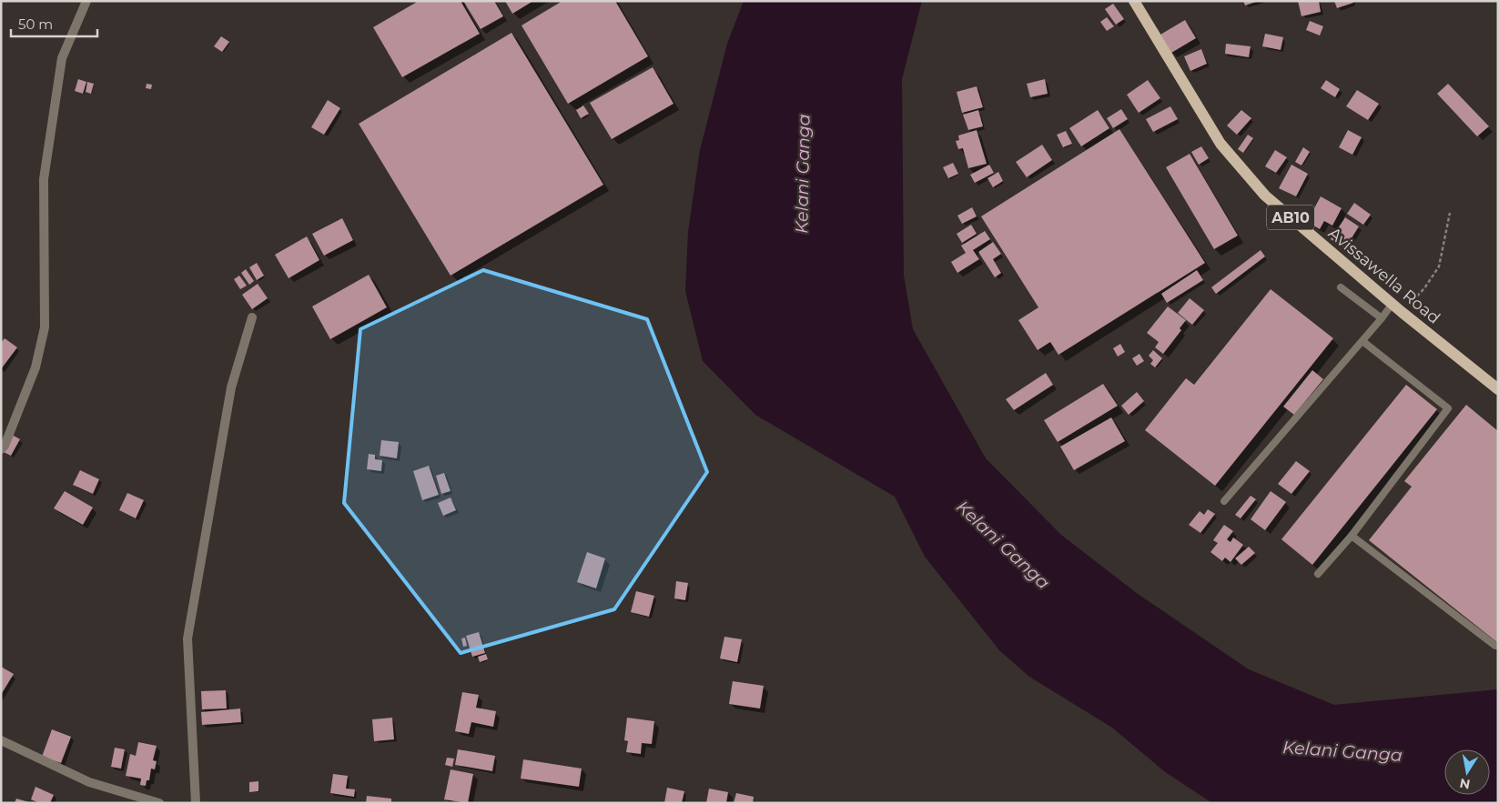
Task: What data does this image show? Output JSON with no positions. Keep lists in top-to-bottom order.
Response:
{
  "streets": {
    "main road": ["AB10", "Avissawella Road"]
  },
  "water": ["Kelani Ganga"],
  "scale_bar": "50 m",
  "north": "bottom"
}
